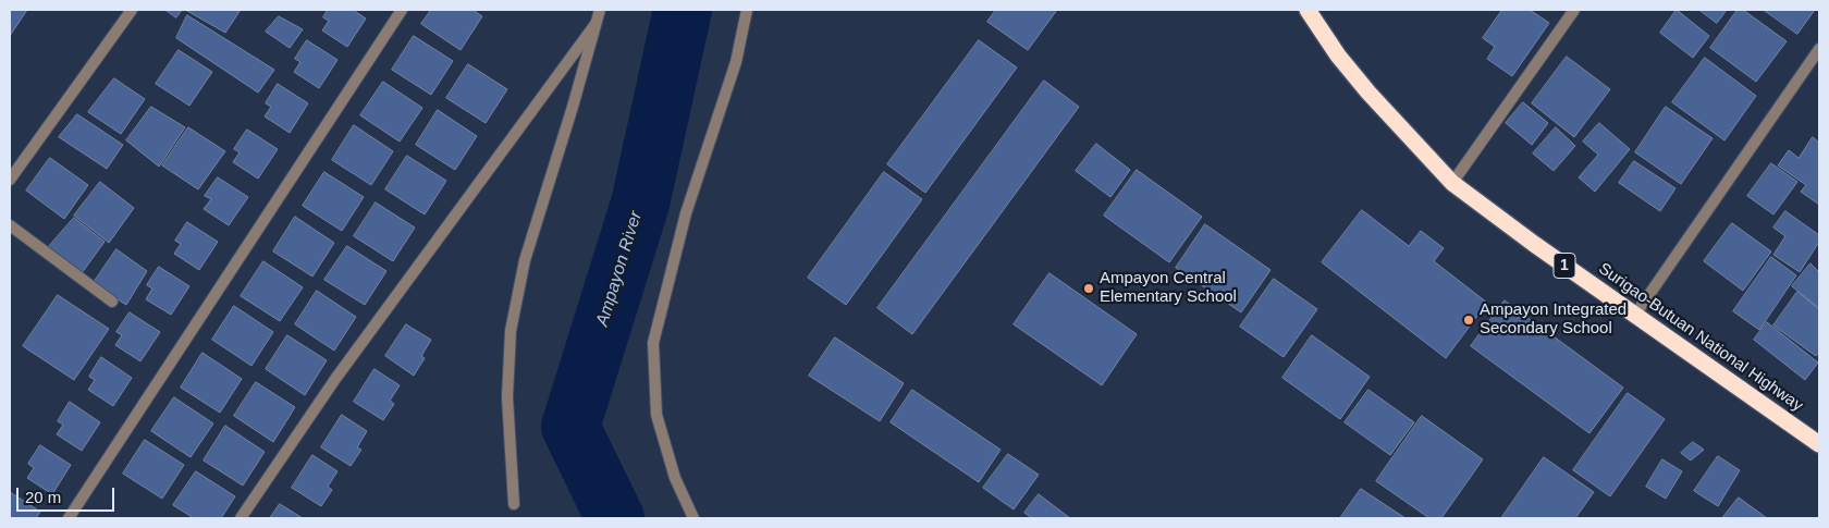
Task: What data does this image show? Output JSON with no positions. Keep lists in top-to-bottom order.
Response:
{
  "streets": {
    "highway": ["1", "Surigao-Butuan National Highway"]
  },
  "water": ["Ampayon River"],
  "places": ["Ampayon Central Elementary School", "Ampayon Integrated Secondary School"],
  "scale_bar": "20 m"
}
